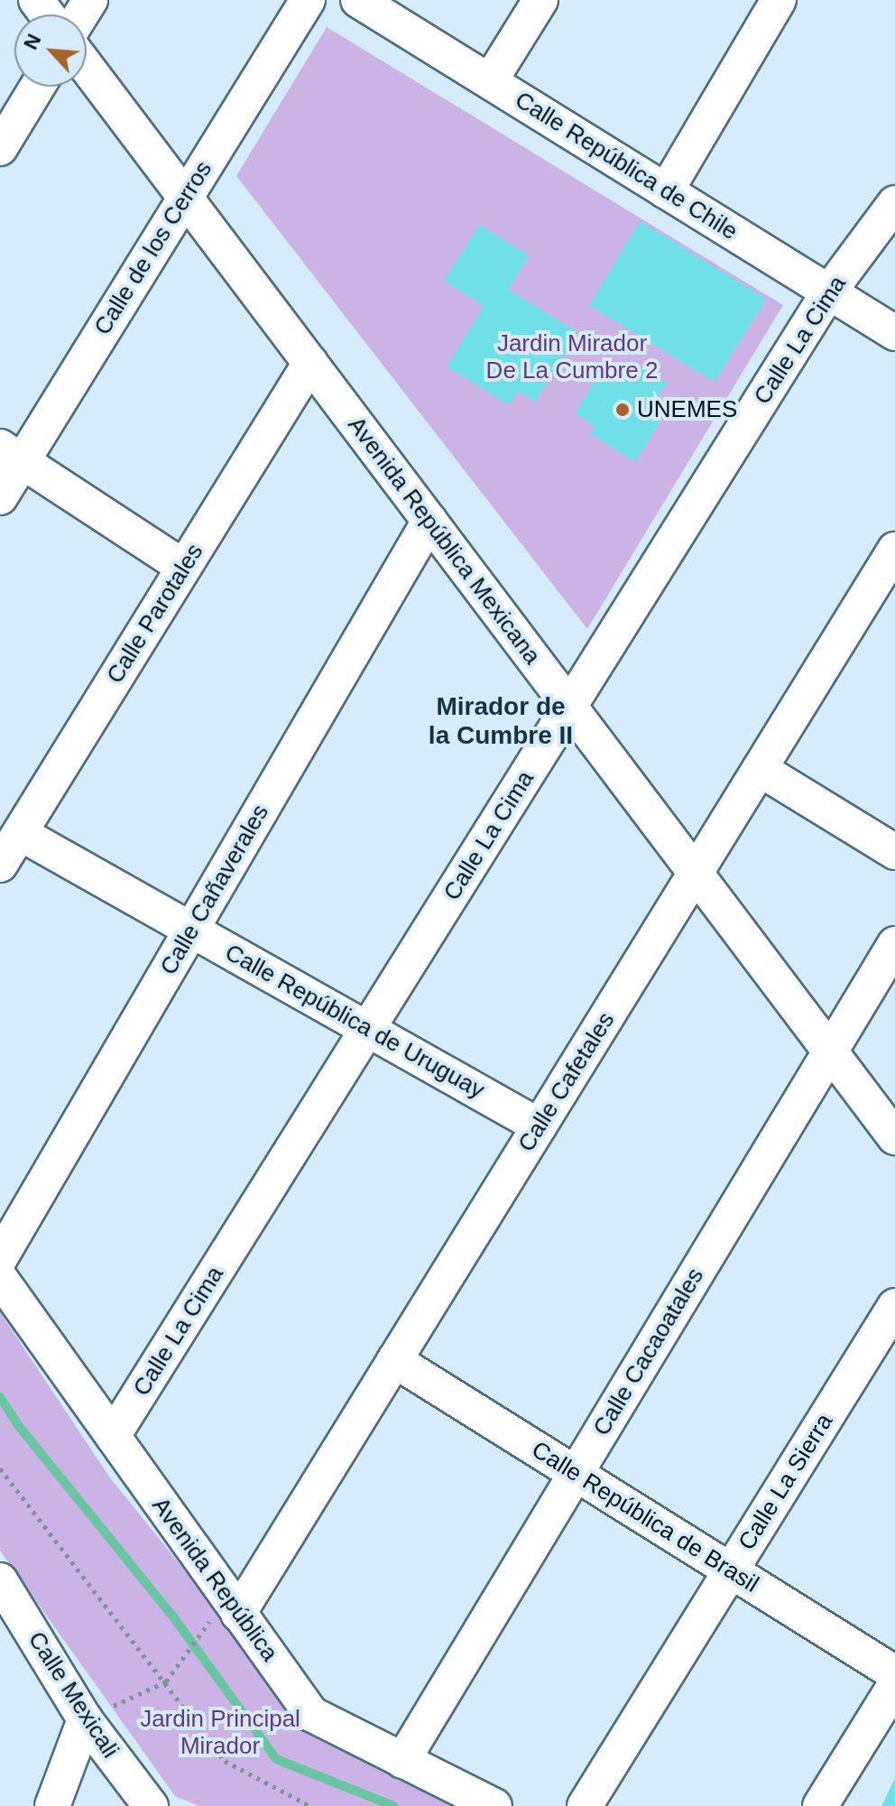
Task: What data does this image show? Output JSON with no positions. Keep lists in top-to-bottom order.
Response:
{
  "streets": {
    "street": [
      "Calle República de Chile",
      "Calle de los Cerros",
      "Calle La Cima",
      "Avenida República Mexicana",
      "Calle Parotales",
      "Calle Cañaverales",
      "Calle República de Uruguay",
      "Calle Cafetales",
      "Calle Cacaoatales",
      "Calle La Sierra",
      "Calle República de Brasil",
      "Avenida República",
      "Calle Mexicali"
    ]
  },
  "crossings": [
    ["Calle República de Chile", "Calle La Cima"],
    ["Calle de los Cerros", "Avenida República Mexicana"],
    ["Calle La Cima", "Avenida República Mexicana"],
    ["Calle La Cima", "Calle República de Uruguay"],
    ["Calle La Cima", "Avenida República"],
    ["Avenida República Mexicana", "Calle Parotales"],
    ["Avenida República Mexicana", "Calle Cañaverales"],
    ["Avenida República Mexicana", "Calle Cafetales"],
    ["Avenida República Mexicana", "Calle Cacaoatales"],
    ["Calle Parotales", "Calle República de Uruguay"],
    ["Calle Cañaverales", "Calle República de Uruguay"],
    ["Calle República de Uruguay", "Calle Cafetales"],
    ["Calle Cafetales", "Calle República de Brasil"],
    ["Calle Cafetales", "Avenida República"],
    ["Calle Cacaoatales", "Calle República de Brasil"],
    ["Calle Cacaoatales", "Avenida República"],
    ["Calle La Sierra", "Calle República de Brasil"]
  ],
  "districts": ["Mirador de la Cumbre II"],
  "parks": ["Jardin Mirador De La Cumbre 2", "Jardin Principal Mirador"],
  "places": ["UNEMES"],
  "north": "top left"
}
